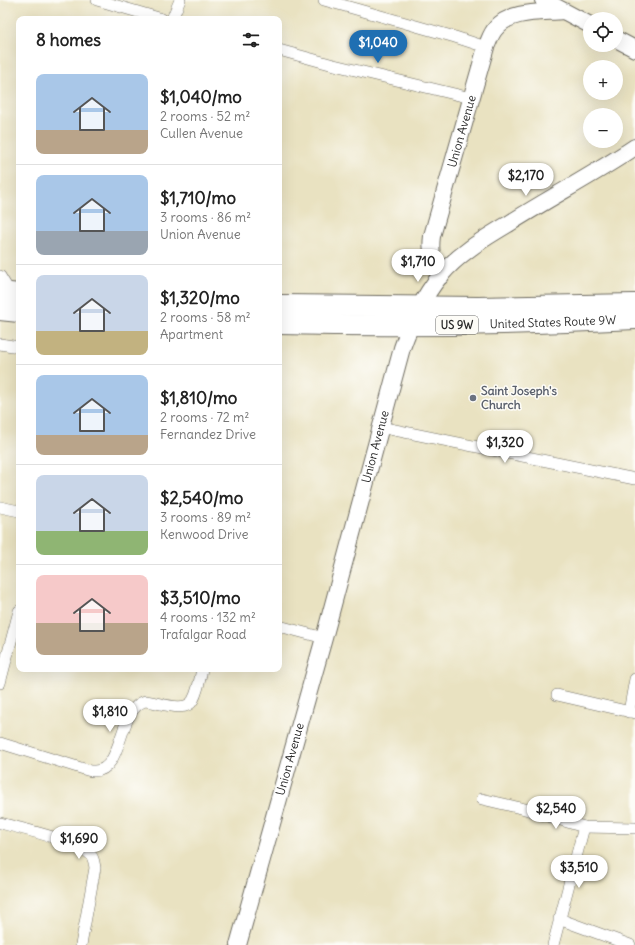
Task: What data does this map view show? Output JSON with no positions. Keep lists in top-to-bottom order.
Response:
{
  "streets": {
    "highway": ["United States Route 9W", "US 9W"],
    "street": ["Union Avenue"]
  },
  "crossings": [
    ["Union Avenue", "United States Route 9W"]
  ],
  "places": ["Saint Joseph's Church"],
  "page": {
    "map_buttons": ["+", "−"],
    "heading": "8 homes",
    "price": [
      "$1,040",
      "$2,170",
      "$1,710",
      "$1,320",
      "$1,810",
      "$2,540",
      "$1,690",
      "$3,510"
    ],
    "list": [
      {
        "name": "$1,040/mo",
        "note": "2 rooms · 52 m² · Cullen Avenue"
      },
      {
        "name": "$1,710/mo",
        "note": "3 rooms · 86 m² · Union Avenue"
      },
      {
        "name": "$1,320/mo",
        "note": "2 rooms · 58 m² · Apartment"
      },
      {
        "name": "$1,810/mo",
        "note": "2 rooms · 72 m² · Fernandez Drive"
      },
      {
        "name": "$2,540/mo",
        "note": "3 rooms · 89 m² · Kenwood Drive"
      },
      {
        "name": "$3,510/mo",
        "note": "4 rooms · 132 m² · Trafalgar Road"
      }
    ]
  }
}
